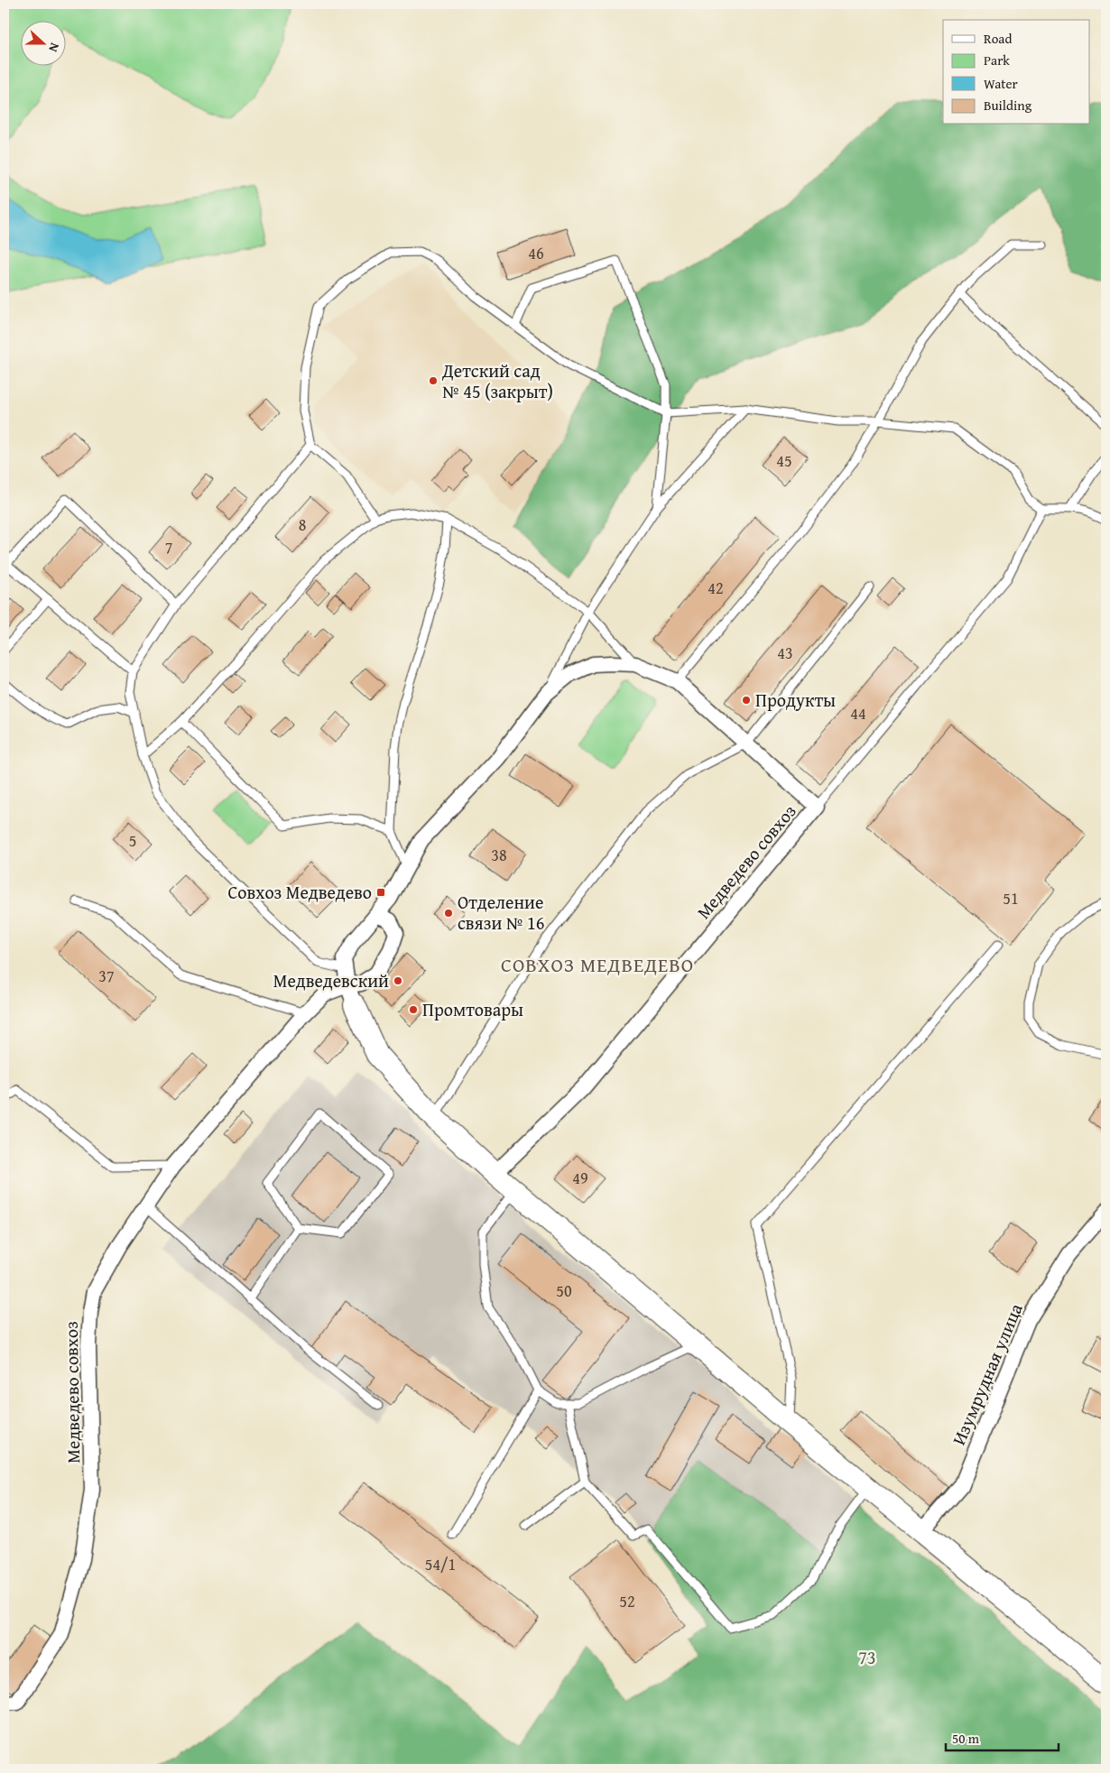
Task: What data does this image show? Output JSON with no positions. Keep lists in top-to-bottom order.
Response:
{
  "streets": {
    "street": ["Медведево совхоз", "Изумрудная улица"]
  },
  "districts": ["СОВХОЗ МЕДВЕДЕВО"],
  "parks": ["73"],
  "places": {
    "other": [
      "Детский сад № 45 (закрыт)",
      "Продукты",
      "Отделение связи № 16",
      "Медведевский",
      "Промтовары"
    ],
    "transit": ["Совхоз Медведево"]
  },
  "house_numbers": [
    "46",
    "45",
    "8",
    "7",
    "42",
    "43",
    "44",
    "5",
    "38",
    "51",
    "37",
    "49",
    "50",
    "54/1",
    "52"
  ],
  "legend": [
    "Road",
    "Park",
    "Water",
    "Building"
  ],
  "scale_bar": "50 m",
  "north": "right"
}
